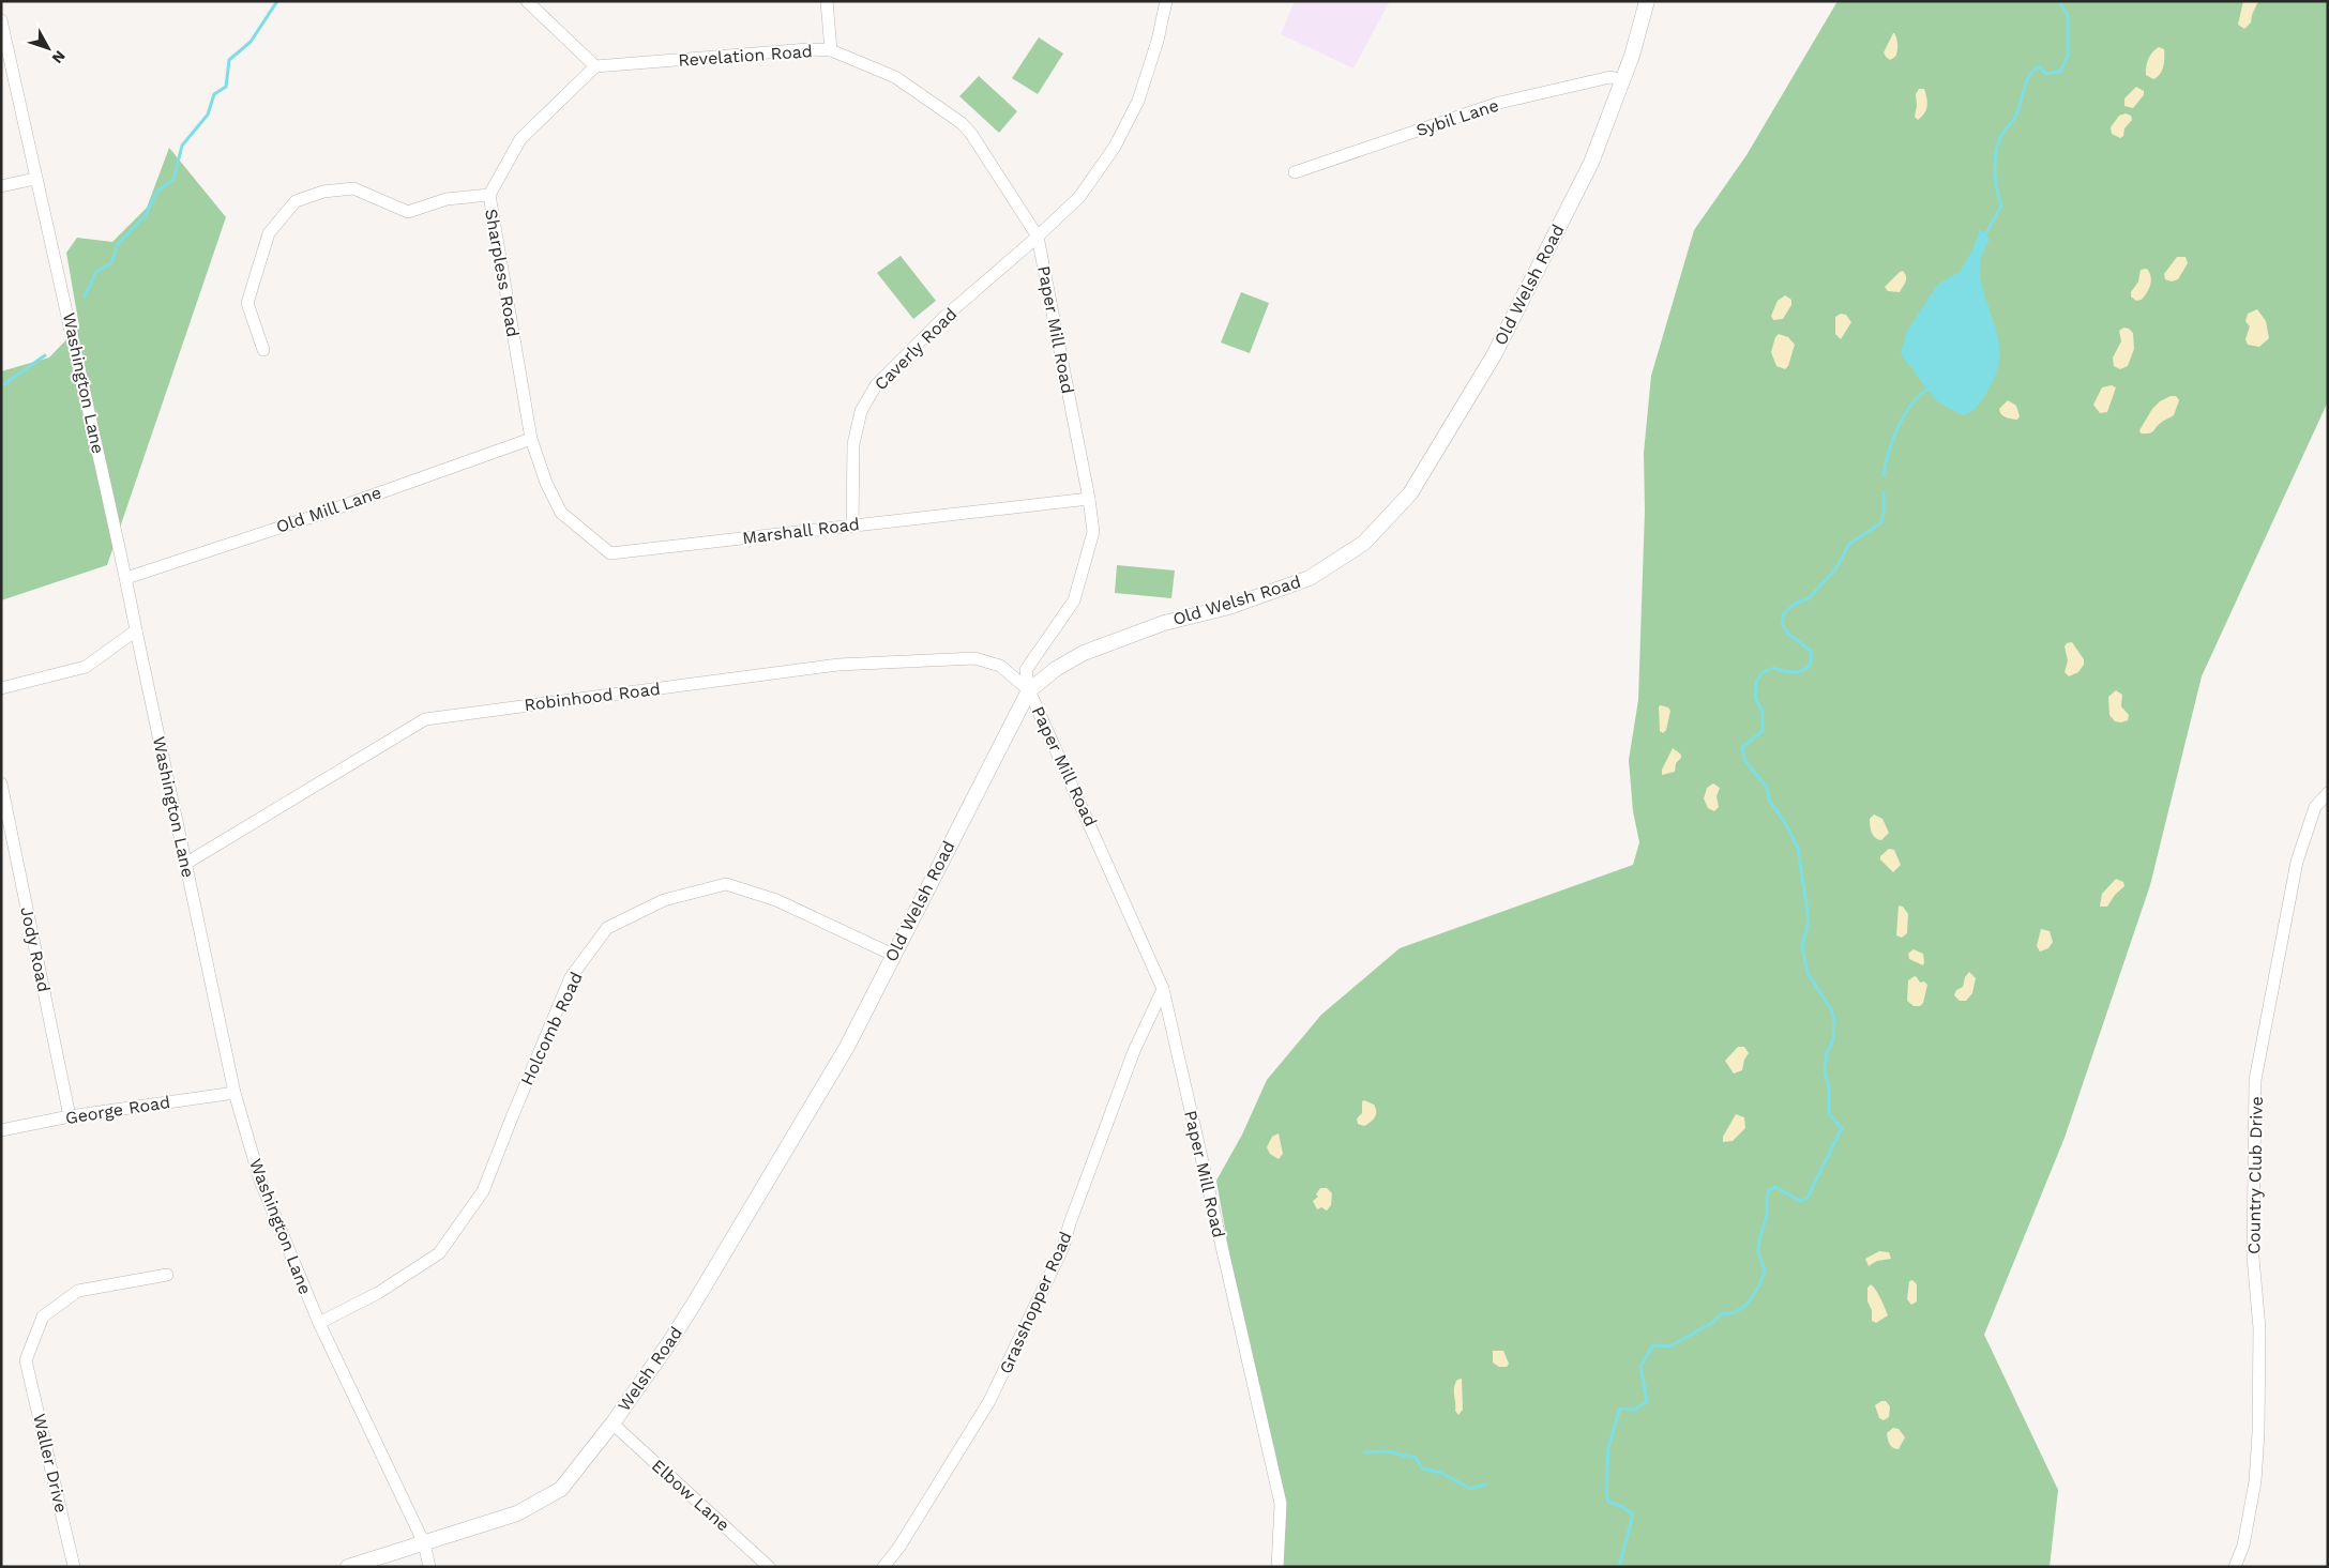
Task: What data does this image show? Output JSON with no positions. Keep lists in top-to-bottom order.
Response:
{
  "streets": {
    "main road": ["Old Welsh Road", "Welsh Road"],
    "street": [
      "Revelation Road",
      "Sybil Lane",
      "Sharpless Road",
      "Paper Mill Road",
      "Caverly Road",
      "Washington Lane",
      "Old Mill Lane",
      "Marshall Road",
      "Robinhood Road",
      "Jody Road",
      "Holcomb Road",
      "George Road",
      "Country Club Drive",
      "Grasshopper Road",
      "Waller Drive",
      "Elbow Lane"
    ]
  },
  "crossings": [
    ["Revelation Road", "Sharpless Road"],
    ["Revelation Road", "Paper Mill Road"],
    ["Revelation Road", "Caverly Road"],
    ["Sybil Lane", "Old Welsh Road"],
    ["Sharpless Road", "Old Mill Lane"],
    ["Sharpless Road", "Marshall Road"],
    ["Old Welsh Road", "Paper Mill Road"],
    ["Old Welsh Road", "Robinhood Road"],
    ["Old Welsh Road", "Holcomb Road"],
    ["Old Welsh Road", "Welsh Road"],
    ["Paper Mill Road", "Caverly Road"],
    ["Paper Mill Road", "Marshall Road"],
    ["Paper Mill Road", "Robinhood Road"],
    ["Paper Mill Road", "Grasshopper Road"],
    ["Caverly Road", "Marshall Road"],
    ["Washington Lane", "Old Mill Lane"],
    ["Washington Lane", "Robinhood Road"],
    ["Washington Lane", "Holcomb Road"],
    ["Washington Lane", "George Road"],
    ["Washington Lane", "Welsh Road"],
    ["Jody Road", "George Road"],
    ["Welsh Road", "Elbow Lane"]
  ],
  "north": "bottom right"
}
